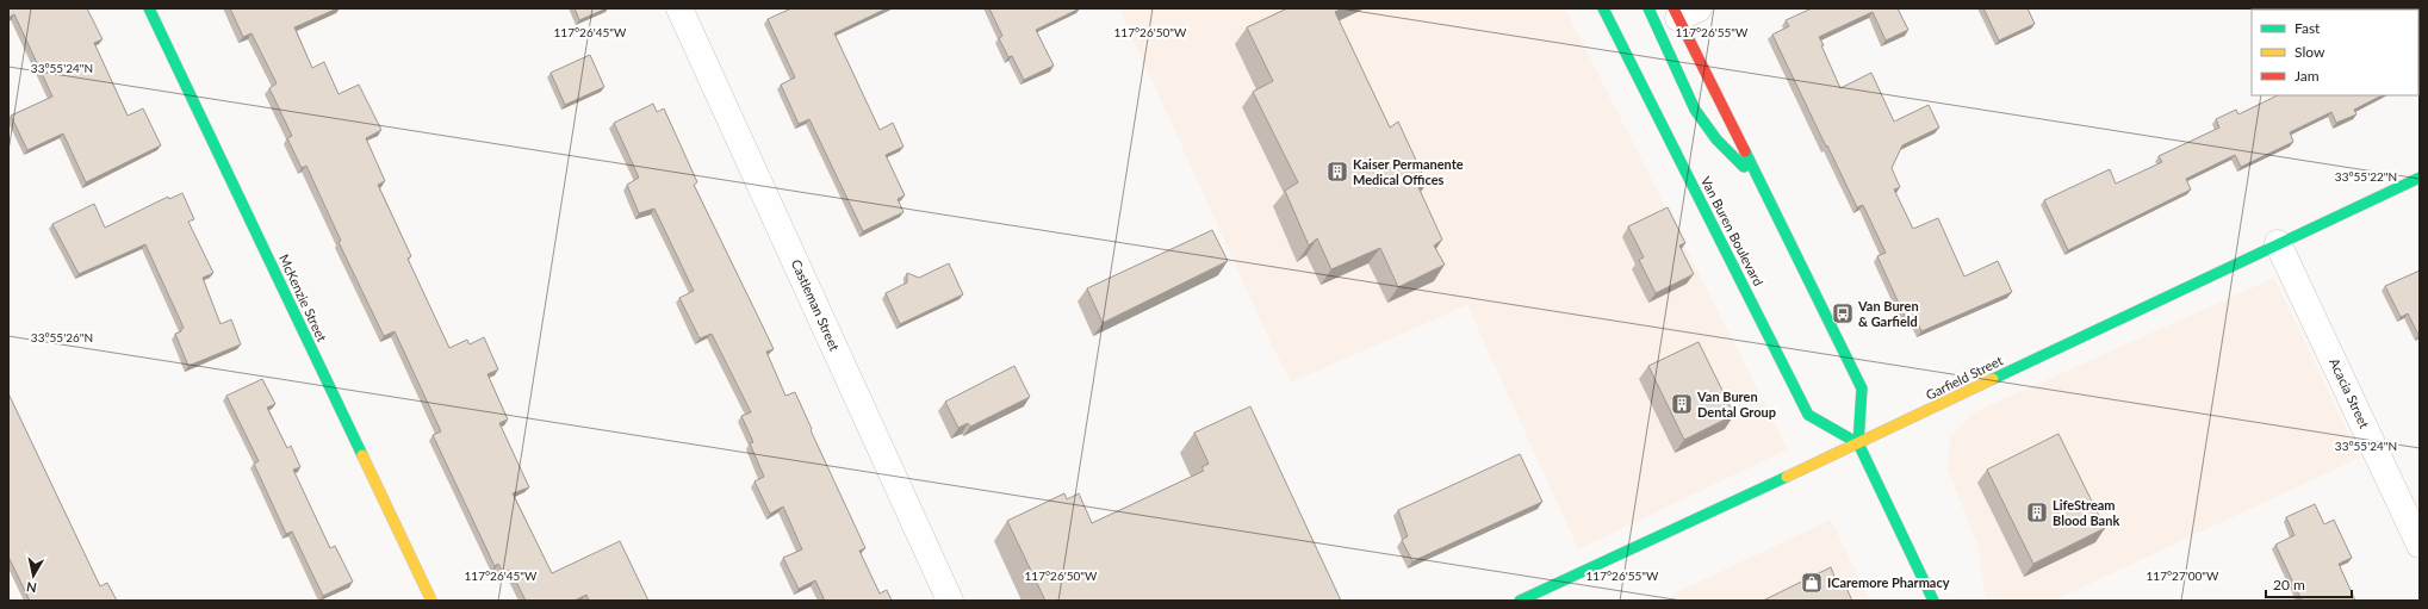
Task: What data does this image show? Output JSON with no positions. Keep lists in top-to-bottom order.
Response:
{
  "streets": {
    "street": [
      "Van Buren Boulevard",
      "McKenzie Street",
      "Castleman Street",
      "Garfield Street",
      "Acacia Street"
    ]
  },
  "crossings": [
    ["Van Buren Boulevard", "Garfield Street"],
    ["Garfield Street", "Acacia Street"]
  ],
  "places": {
    "building": ["Kaiser Permanente Medical Offices", "Van Buren Dental Group", "LifeStream Blood Bank"],
    "bus stop": ["Van Buren & Garfield"],
    "shop": ["ICaremore Pharmacy"]
  },
  "legend": ["Fast", "Slow", "Jam"],
  "scale_bar": "20 m",
  "north": "bottom",
  "coordinates": [
    "117°26'55\"W",
    "117°26'45\"W",
    "117°26'50\"W",
    "33°55'24\"N",
    "33°55'22\"N",
    "33°55'26\"N",
    "117°27'00\"W"
  ]
}
